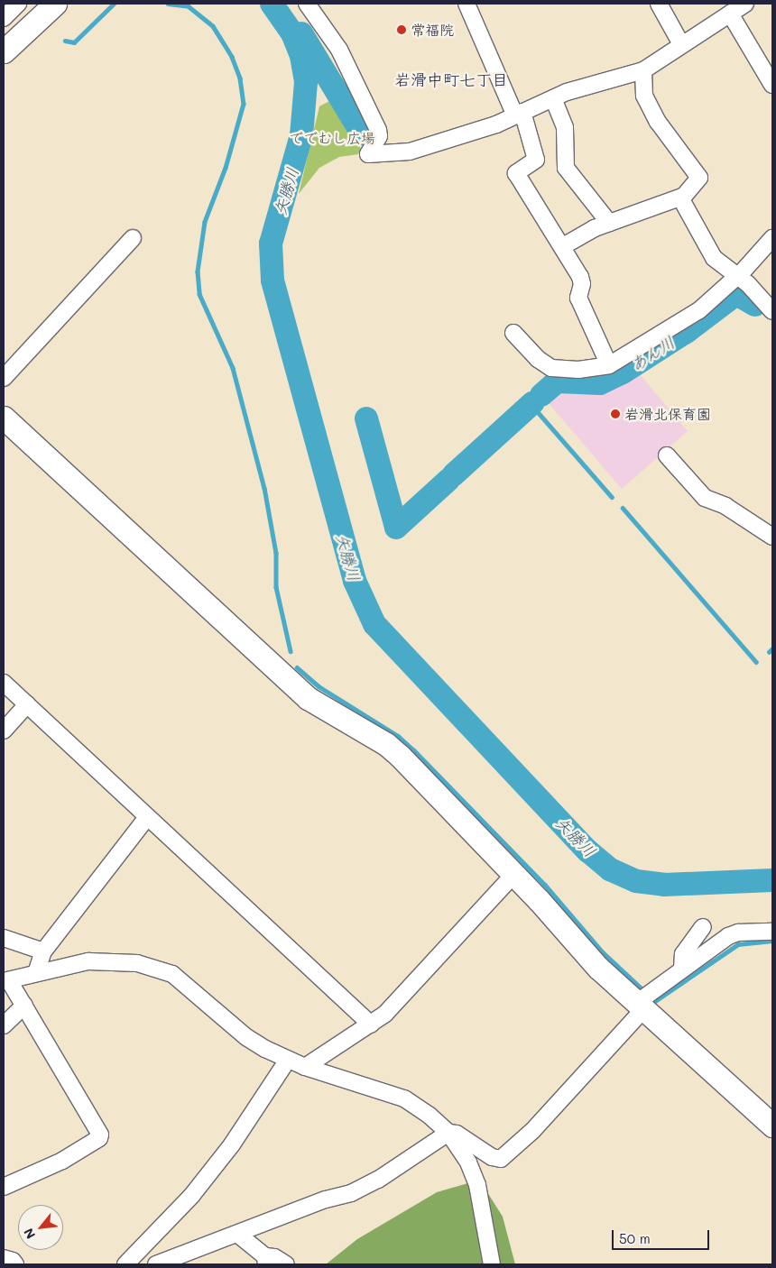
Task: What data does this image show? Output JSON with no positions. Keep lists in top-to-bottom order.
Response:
{
  "districts": ["岩滑中町七丁目"],
  "water": ["矢勝川", "あん川"],
  "parks": ["ででむし広場"],
  "places": ["常福院", "岩滑北保育園"],
  "scale_bar": "50 m",
  "north": "bottom left"
}
